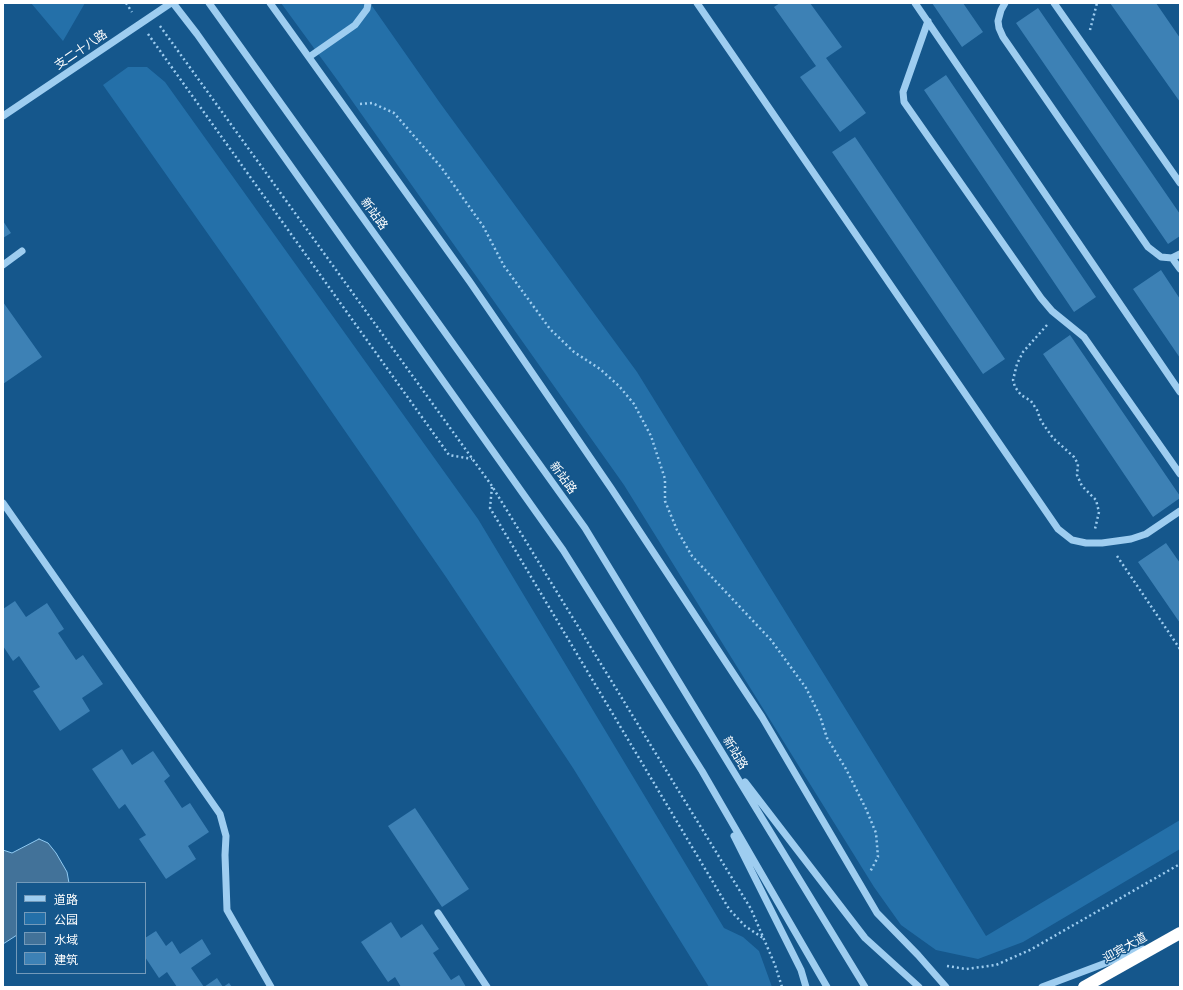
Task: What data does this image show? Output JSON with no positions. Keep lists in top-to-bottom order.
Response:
{
  "streets": {
    "highway": ["迎宾大道"],
    "street": ["支二十八路", "新站路"]
  },
  "legend": [
    "道路",
    "公园",
    "水域",
    "建筑"
  ]
}
